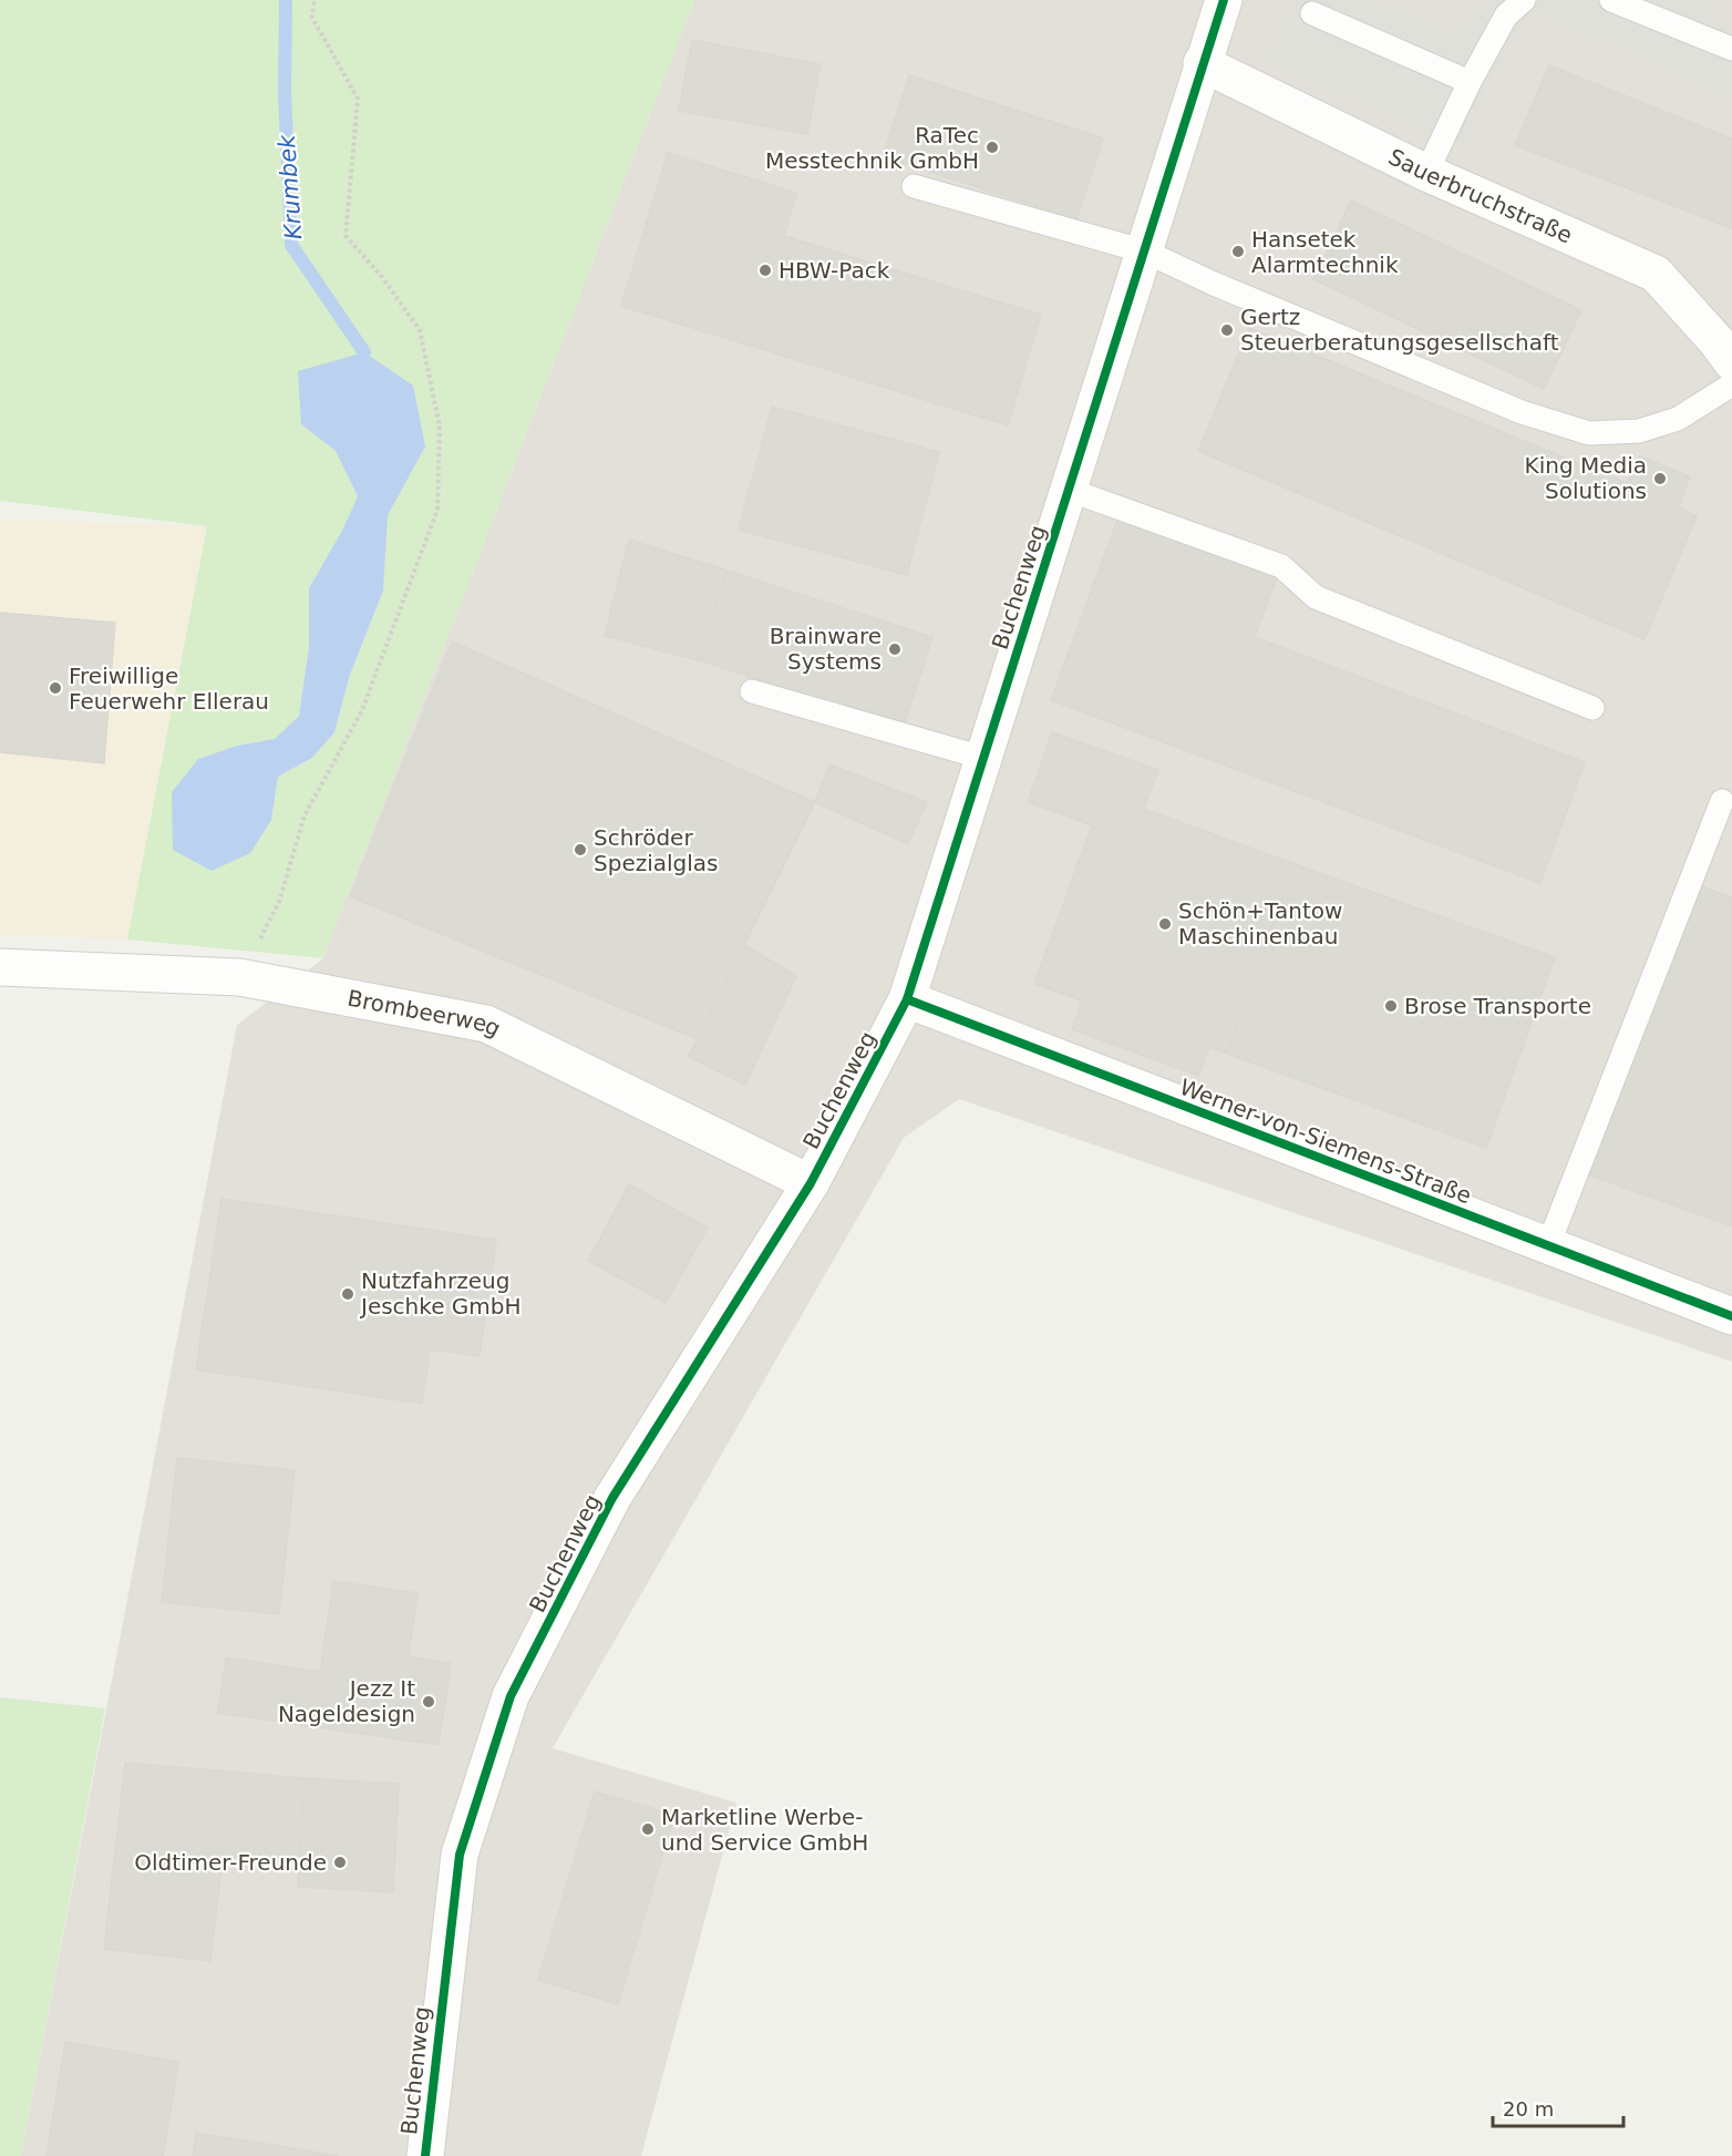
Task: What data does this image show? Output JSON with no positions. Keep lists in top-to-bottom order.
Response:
{
  "streets": {
    "street": [
      "Sauerbruchstraße",
      "Buchenweg",
      "Brombeerweg",
      "Werner-von-Siemens-Straße"
    ]
  },
  "crossings": [
    ["Sauerbruchstraße", "Buchenweg"],
    ["Buchenweg", "Brombeerweg"],
    ["Buchenweg", "Werner-von-Siemens-Straße"]
  ],
  "water": ["Krumbek"],
  "places": [
    "RaTec Messtechnik GmbH",
    "Hansetek Alarmtechnik",
    "HBW-Pack",
    "Gertz Steuerberatungsgesellschaft",
    "King Media Solutions",
    "Brainware Systems",
    "Freiwillige Feuerwehr Ellerau",
    "Schröder Spezialglas",
    "Schön+Tantow Maschinenbau",
    "Brose Transporte",
    "Nutzfahrzeug Jeschke GmbH",
    "Jezz It Nageldesign",
    "Marketline Werbe- und Service GmbH",
    "Oldtimer-Freunde"
  ],
  "scale_bar": "20 m"
}
